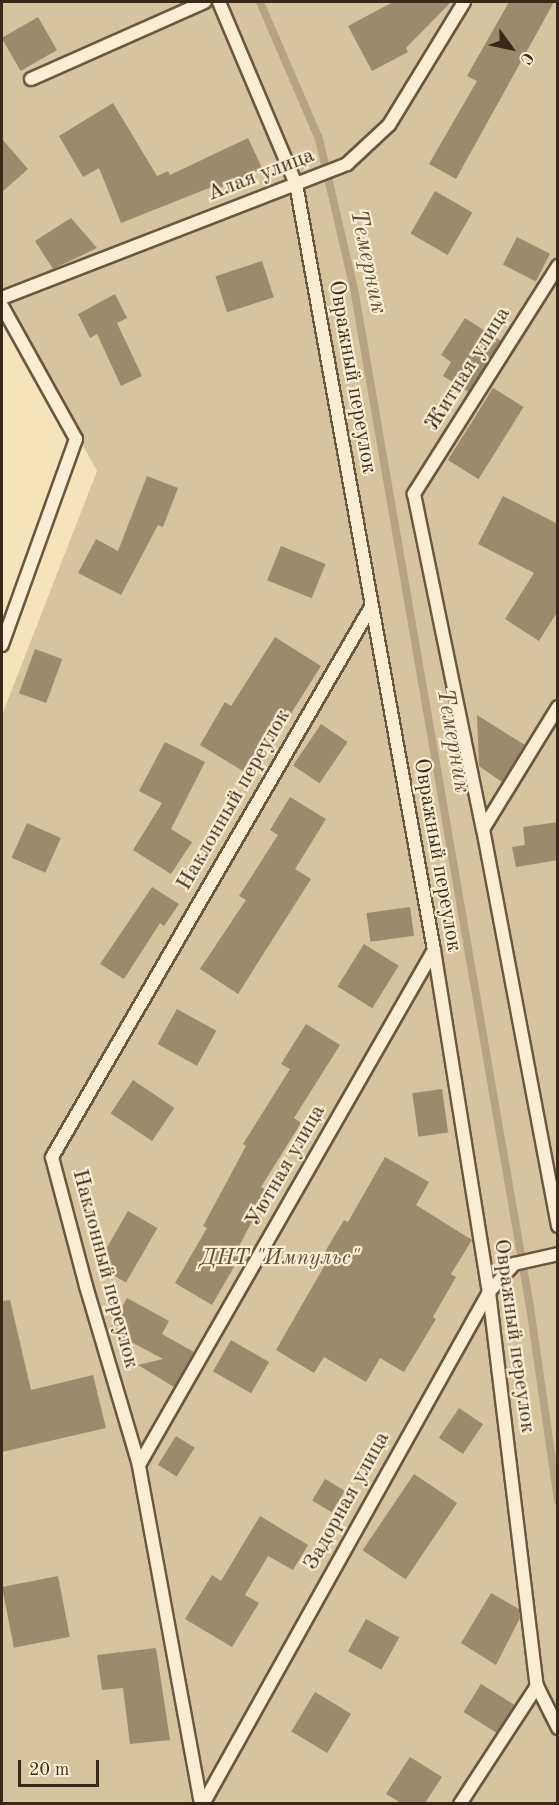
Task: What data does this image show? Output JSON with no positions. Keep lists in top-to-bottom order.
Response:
{
  "streets": {
    "lane": [
      "Алая улица",
      "Житная улица",
      "Овражный переулок",
      "Наклонный переулок",
      "Уютная улица",
      "Задорная улица"
    ]
  },
  "crossings": [
    ["Алая улица", "Овражный переулок"],
    ["Овражный переулок", "Наклонный переулок"],
    ["Овражный переулок", "Уютная улица"],
    ["Овражный переулок", "Задорная улица"],
    ["Наклонный переулок", "Уютная улица"],
    ["Наклонный переулок", "Задорная улица"]
  ],
  "water": ["Темерник"],
  "parks": ["ДНТ \"Импульс\""],
  "scale_bar": "20 m",
  "north": "bottom right"
}
